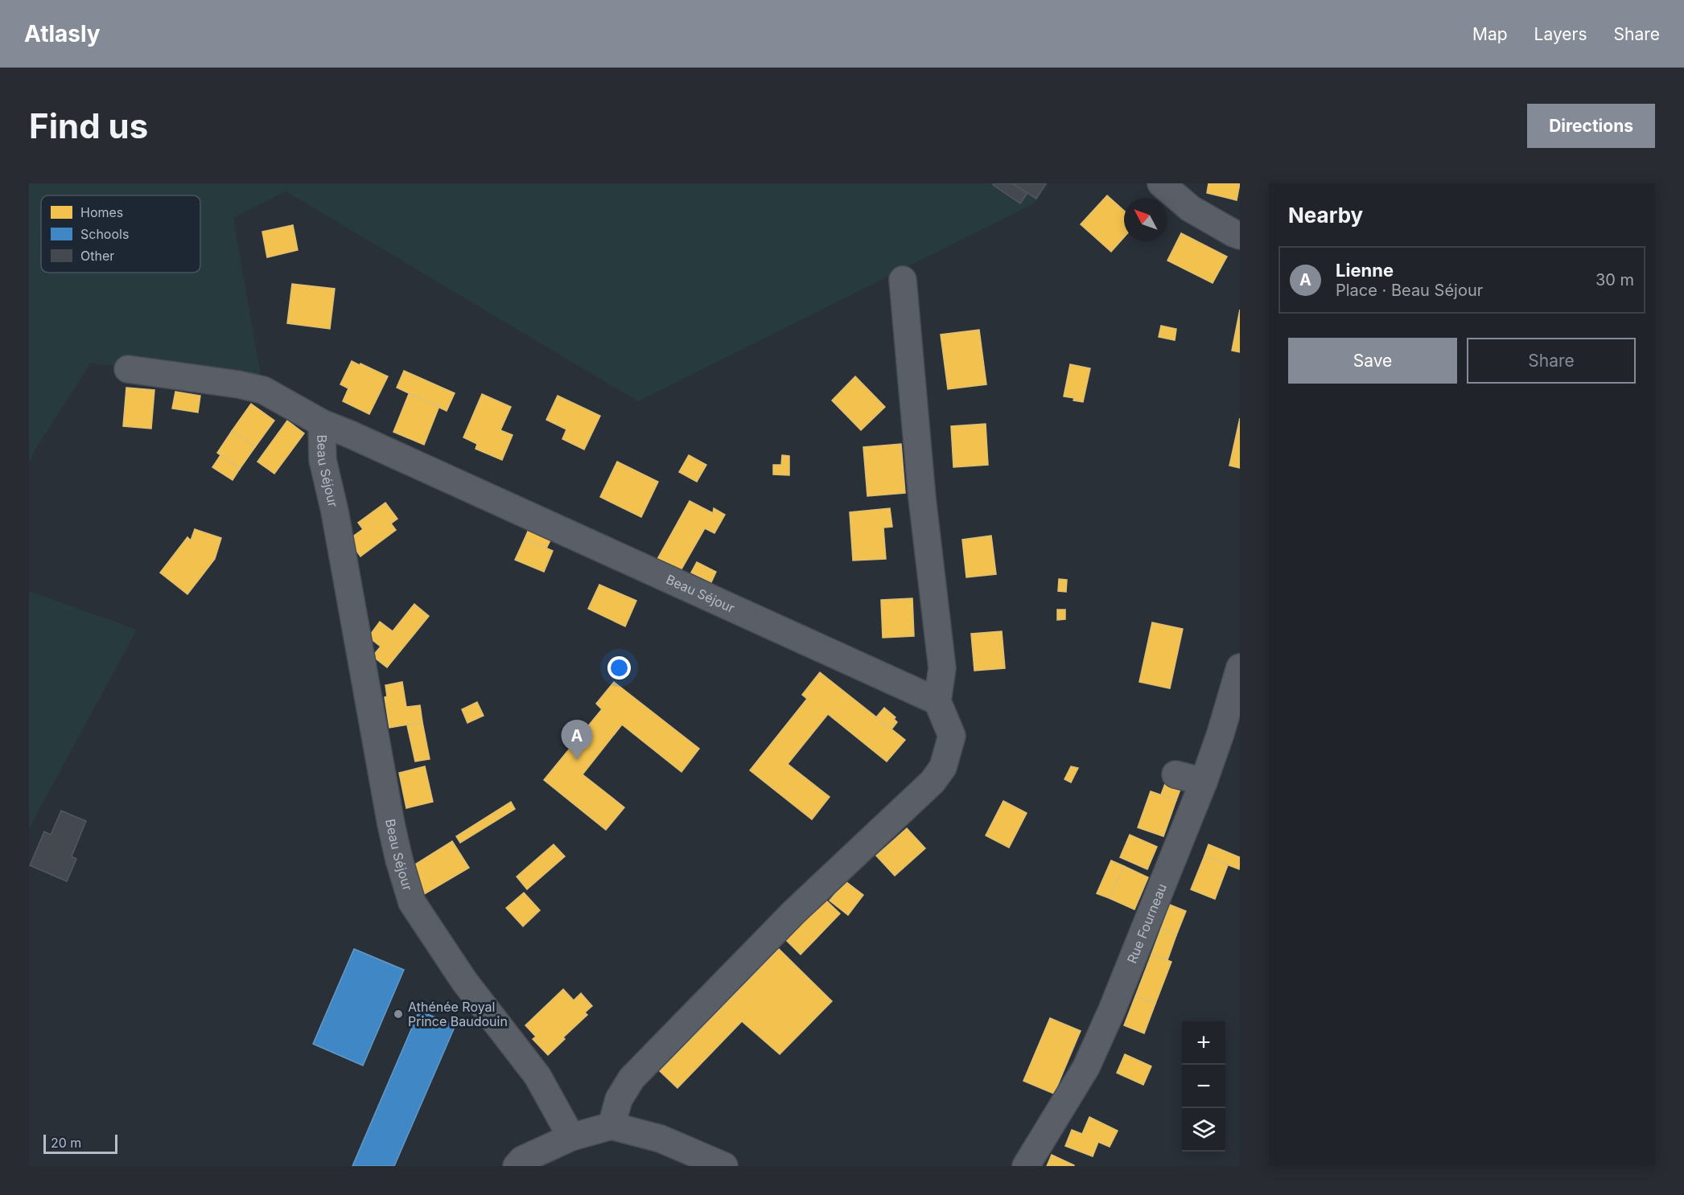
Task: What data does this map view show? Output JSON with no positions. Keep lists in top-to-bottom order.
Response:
{
  "streets": {
    "street": ["Beau Séjour", "Rue Fourneau"]
  },
  "places": ["Athénée Royal Prince Baudouin"],
  "legend": ["Homes", "Schools", "Other"],
  "scale_bar": "20 m",
  "north": "top left",
  "page": {
    "header": "Atlasly",
    "nav": ["Map", "Layers", "Share"],
    "buttons": [
      "Directions",
      ["Save", "Share"]
    ],
    "title": "Find us",
    "heading": "Nearby",
    "list": [
      {
        "mark": "A",
        "name": "Lienne",
        "note": "Place · Beau Séjour",
        "value": "30 m"
      }
    ],
    "pins": "A",
    "map_buttons": ["+", "−"],
    "scale": "20 m"
  }
}
